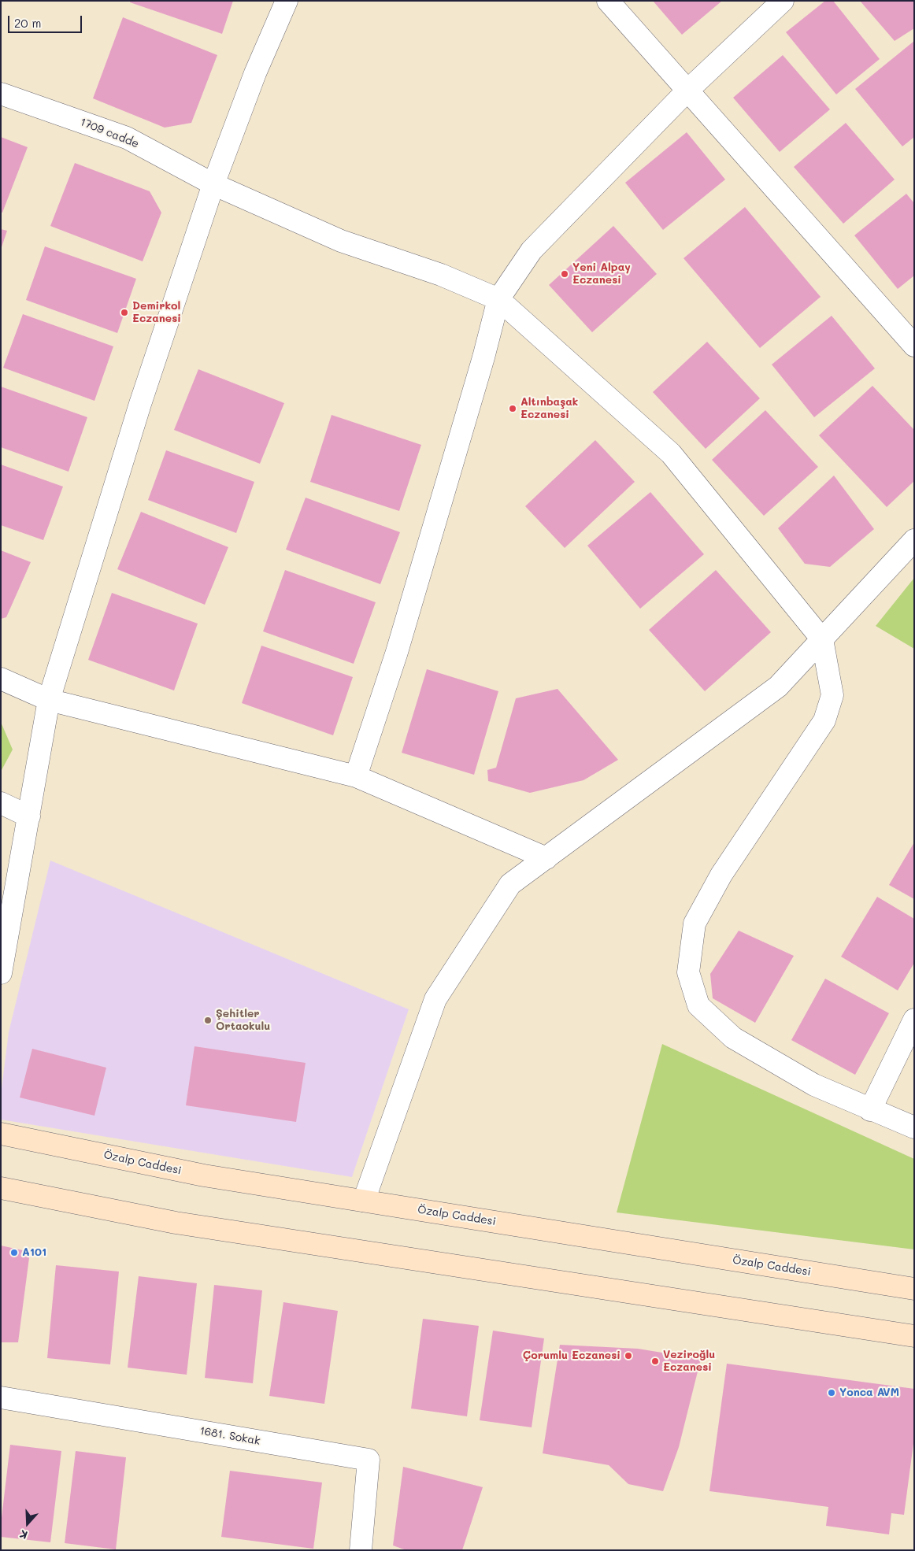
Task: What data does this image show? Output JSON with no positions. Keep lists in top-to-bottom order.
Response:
{
  "streets": {
    "main road": ["Özalp Caddesi"],
    "street": ["1709 cadde", "1681. Sokak"]
  },
  "places": [
    "Yeni Alpay Eczanesi",
    "Demirkol Eczanesi",
    "Altınbaşak Eczanesi",
    "Şehitler Ortaokulu",
    "A101",
    "Çorumlu Eczanesi",
    "Veziroğlu Eczanesi",
    "Yonca AVM"
  ],
  "scale_bar": "20 m",
  "north": "bottom"
}
